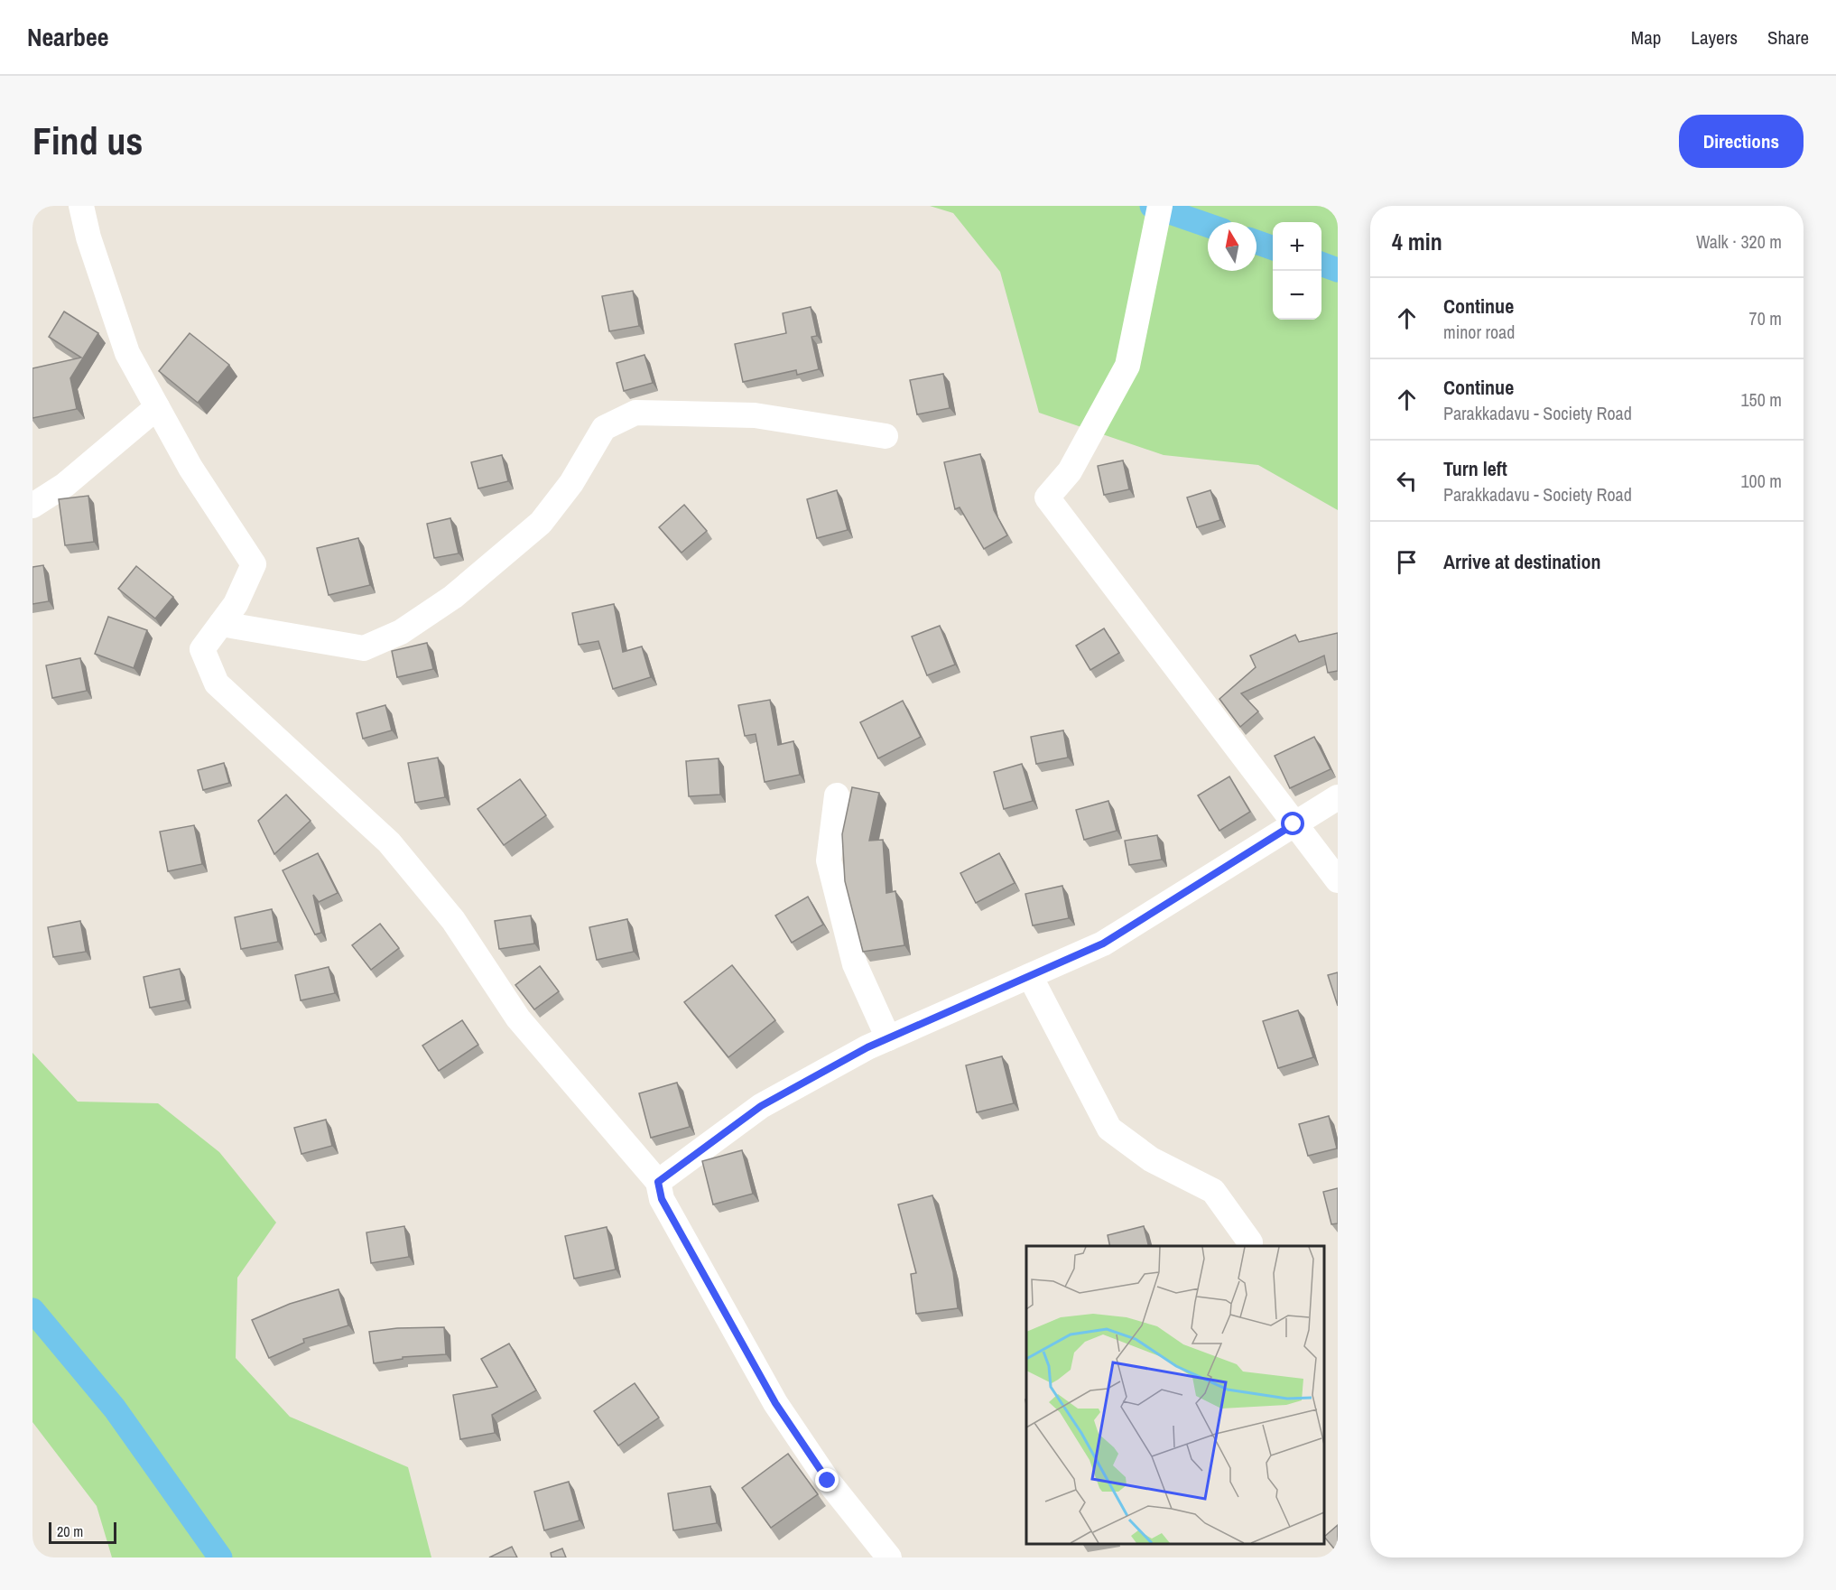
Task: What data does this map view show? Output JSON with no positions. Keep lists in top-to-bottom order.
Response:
{
  "scale_bar": "20 m",
  "north": "top",
  "page": {
    "header": "Nearbee",
    "nav": ["Map", "Layers", "Share"],
    "buttons": "Directions",
    "title": "Find us",
    "heading": ["4 min", "Walk · 320 m"],
    "map_buttons": ["+", "−"],
    "list": [
      ["Continue", "minor road", "70 m"],
      ["Continue", "Parakkadavu - Society Road", "150 m"],
      ["Turn left", "Parakkadavu - Society Road", "100 m"],
      "Arrive at destination"
    ],
    "scale": "20 m"
  }
}
